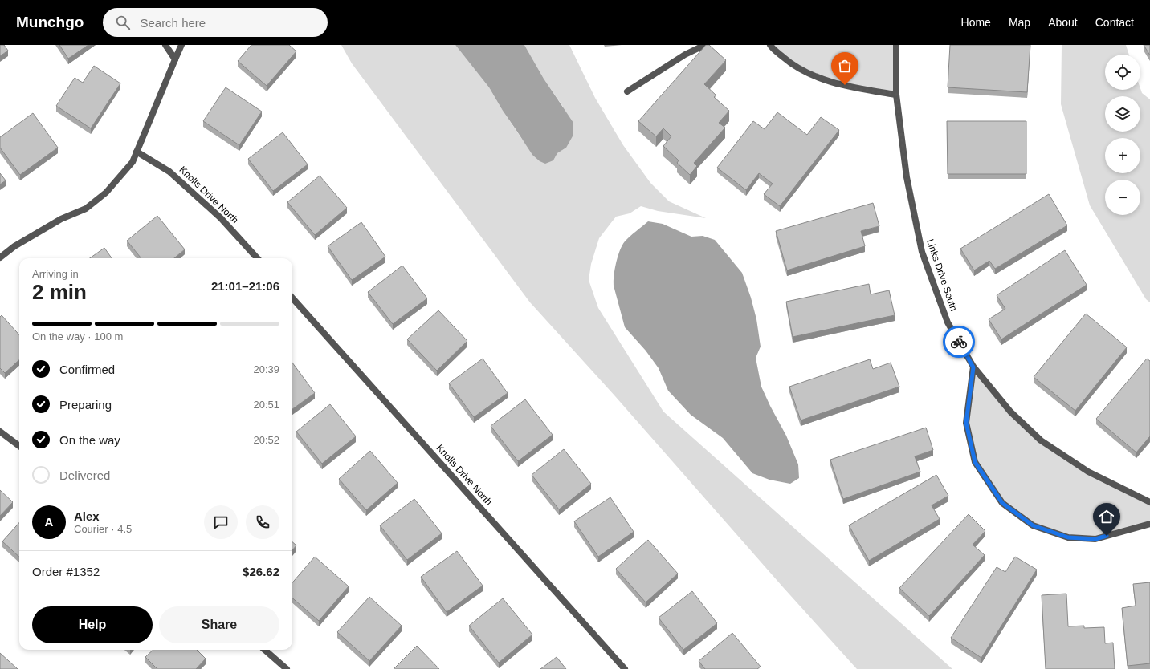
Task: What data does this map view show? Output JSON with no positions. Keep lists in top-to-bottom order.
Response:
{
  "streets": {
    "street": ["Knolls Drive North", "Links Drive South"]
  },
  "page": {
    "header": "Munchgo",
    "search": "Search here",
    "nav": [
      "Home",
      "Map",
      "About",
      "Contact"
    ],
    "map_buttons": ["+", "−"],
    "heading": ["2 min", "Arriving in", "21:01–21:06"],
    "panel": [
      "Alex",
      "Courier · 4.5",
      "Order #1352",
      "$26.62"
    ],
    "bar": "On the way · 100 m",
    "list": [
      ["Confirmed", "20:39"],
      ["Preparing", "20:51"],
      ["On the way", "20:52"],
      "Delivered"
    ],
    "round": "A",
    "buttons": ["Help", "Share"]
  }
}
